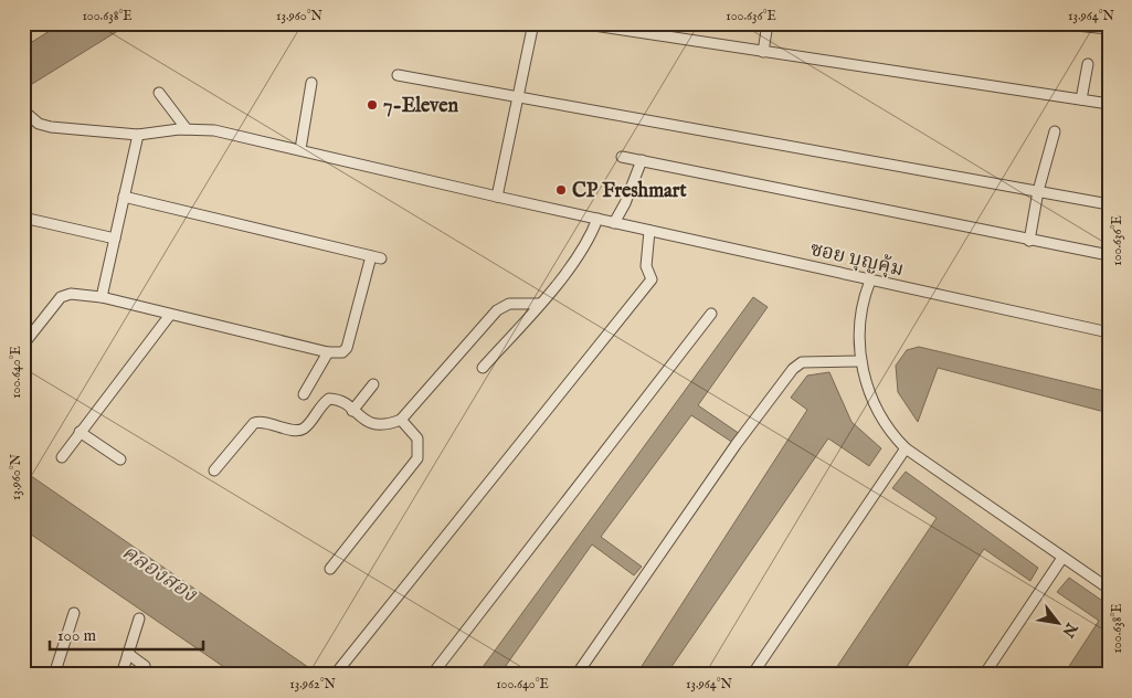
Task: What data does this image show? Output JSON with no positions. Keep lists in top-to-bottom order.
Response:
{
  "streets": {
    "street": ["ซอย บุญคุ้ม"]
  },
  "water": ["คลองสอง"],
  "places": ["7-Eleven", "CP Freshmart"],
  "scale_bar": "100 m",
  "north": "bottom right",
  "coordinates": [
    "100.638°E",
    "13.960°N",
    "100.636°E",
    "13.964°N",
    "100.640°E",
    "13.962°N"
  ]
}
